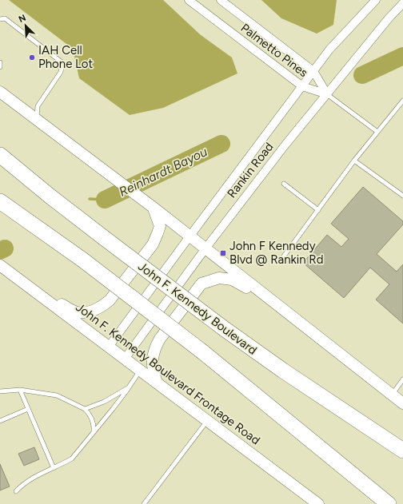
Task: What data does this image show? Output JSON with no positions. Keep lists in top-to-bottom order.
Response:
{
  "streets": {
    "highway": ["John F. Kennedy Boulevard"],
    "street": ["Palmetto Pines", "Rankin Road", "John F. Kennedy Boulevard Frontage Road"]
  },
  "crossings": [
    ["Palmetto Pines", "Rankin Road"],
    ["Rankin Road", "John F. Kennedy Boulevard Frontage Road"]
  ],
  "water": ["Reinhardt Bayou"],
  "places": {
    "other": ["IAH Cell Phone Lot"],
    "transit": ["John F Kennedy Blvd @ Rankin Rd"]
  },
  "north": "top left"
}
